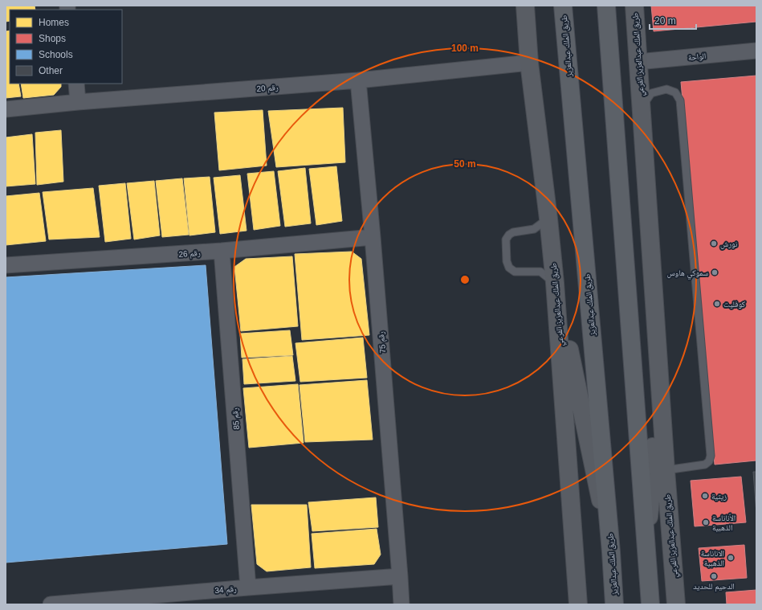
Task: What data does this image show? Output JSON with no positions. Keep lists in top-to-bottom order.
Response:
{
  "streets": {
    "main road": ["طريق الملك عبدالعزيز", "طريق الملك عبدالعزيز الفرعي"],
    "street": [
      "الواحة",
      "رقم 20",
      "رقم 26",
      "رقم 75",
      "رقم 85",
      "رقم 34"
    ]
  },
  "crossings": [
    ["طريق الملك عبدالعزيز الفرعي", "الواحة"],
    ["طريق الملك عبدالعزيز الفرعي", "رقم 20"],
    ["رقم 20", "رقم 75"],
    ["رقم 26", "رقم 75"],
    ["رقم 26", "رقم 85"],
    ["رقم 75", "رقم 34"],
    ["رقم 85", "رقم 34"]
  ],
  "places": [
    "نورش",
    "سموكي هاوس",
    "كوفليت",
    "زيتية",
    "الأناناسة الذهبية",
    "الاناناسة الذهبية",
    "الدحيم للحديد"
  ],
  "legend": [
    "Homes",
    "Shops",
    "Schools",
    "Other"
  ],
  "scale_bar": "20 m",
  "rings": ["100 m", "50 m"]
}
